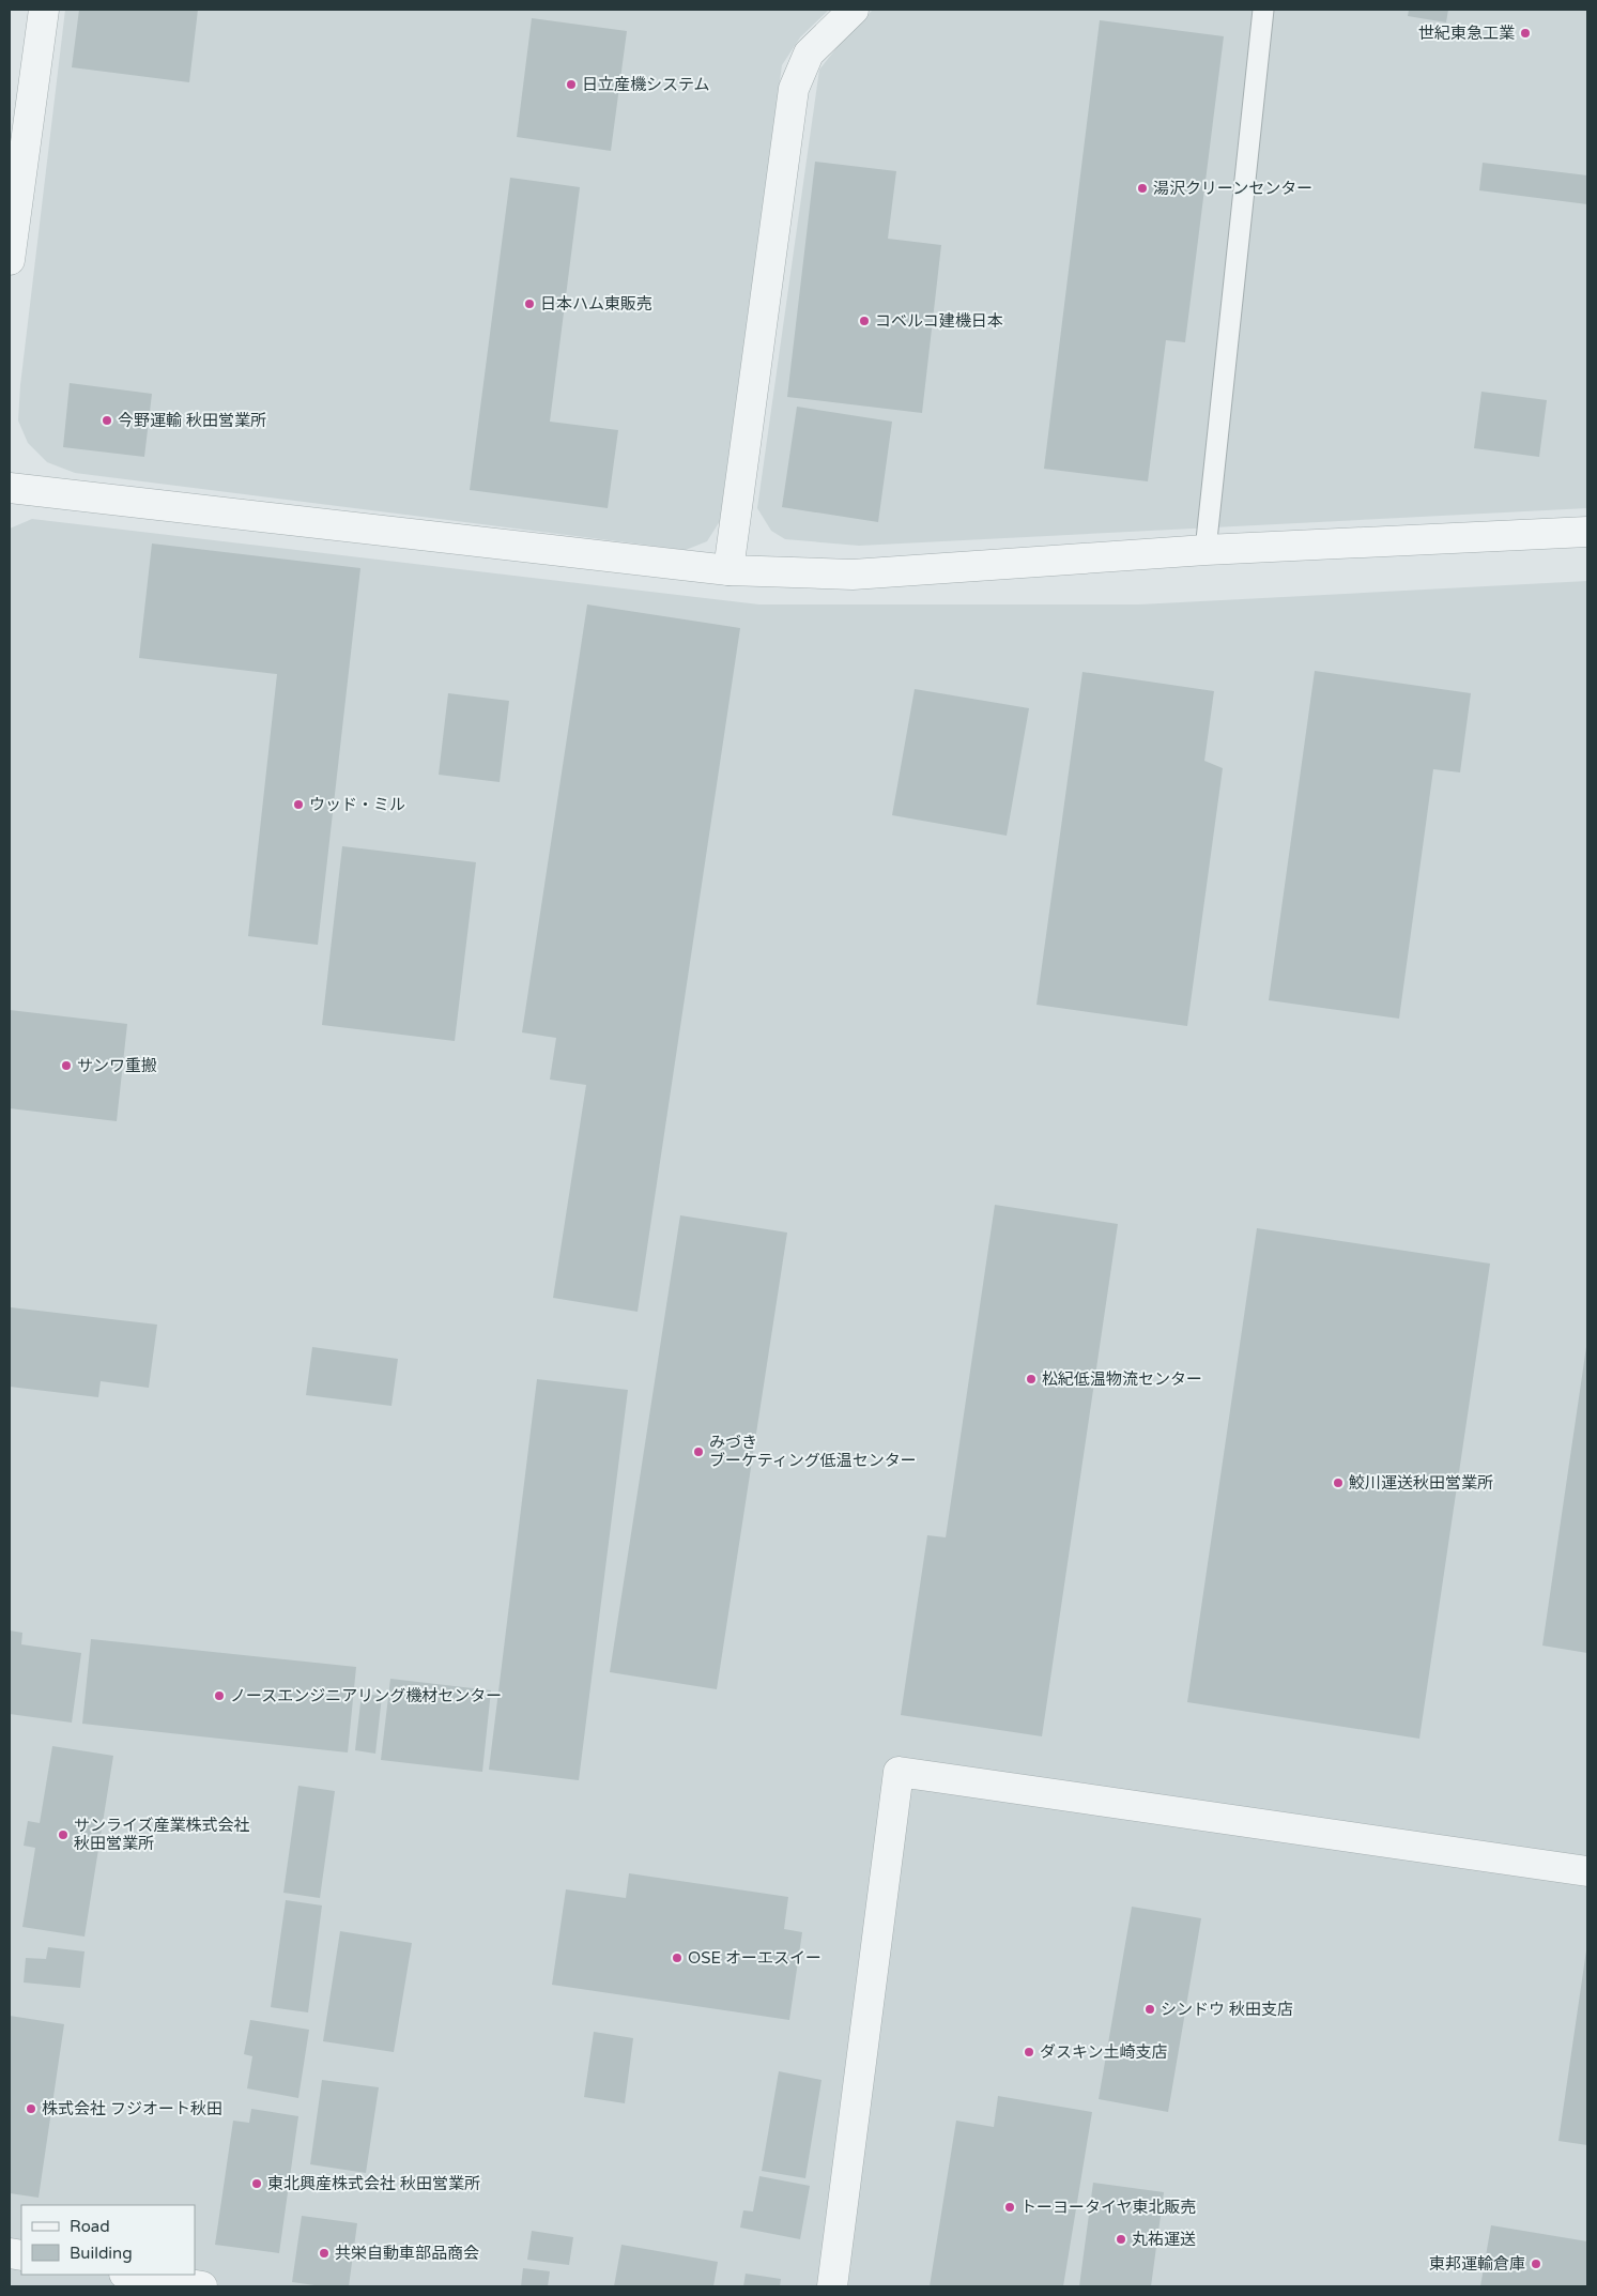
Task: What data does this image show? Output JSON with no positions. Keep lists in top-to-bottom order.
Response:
{
  "places": [
    "世紀東急工業",
    "日立産機システム",
    "湯沢クリーンセンター",
    "日本ハム東販売",
    "コベルコ建機日本",
    "今野運輸 秋田営業所",
    "ウッド・ミル",
    "サンワ重搬",
    "松紀低温物流センター",
    "みづき ブーケティング低温センター",
    "鮫川運送秋田営業所",
    "ノースエンジニアリング機材センター",
    "サンライズ産業株式会社 秋田営業所",
    "OSE オーエスイー",
    "シンドウ 秋田支店",
    "ダスキン土崎支店",
    "株式会社 フジオート秋田",
    "東北興産株式会社 秋田営業所",
    "トーヨータイヤ東北販売",
    "丸祐運送",
    "共栄自動車部品商会",
    "東邦運輸倉庫"
  ],
  "legend": ["Road", "Building"]
}
